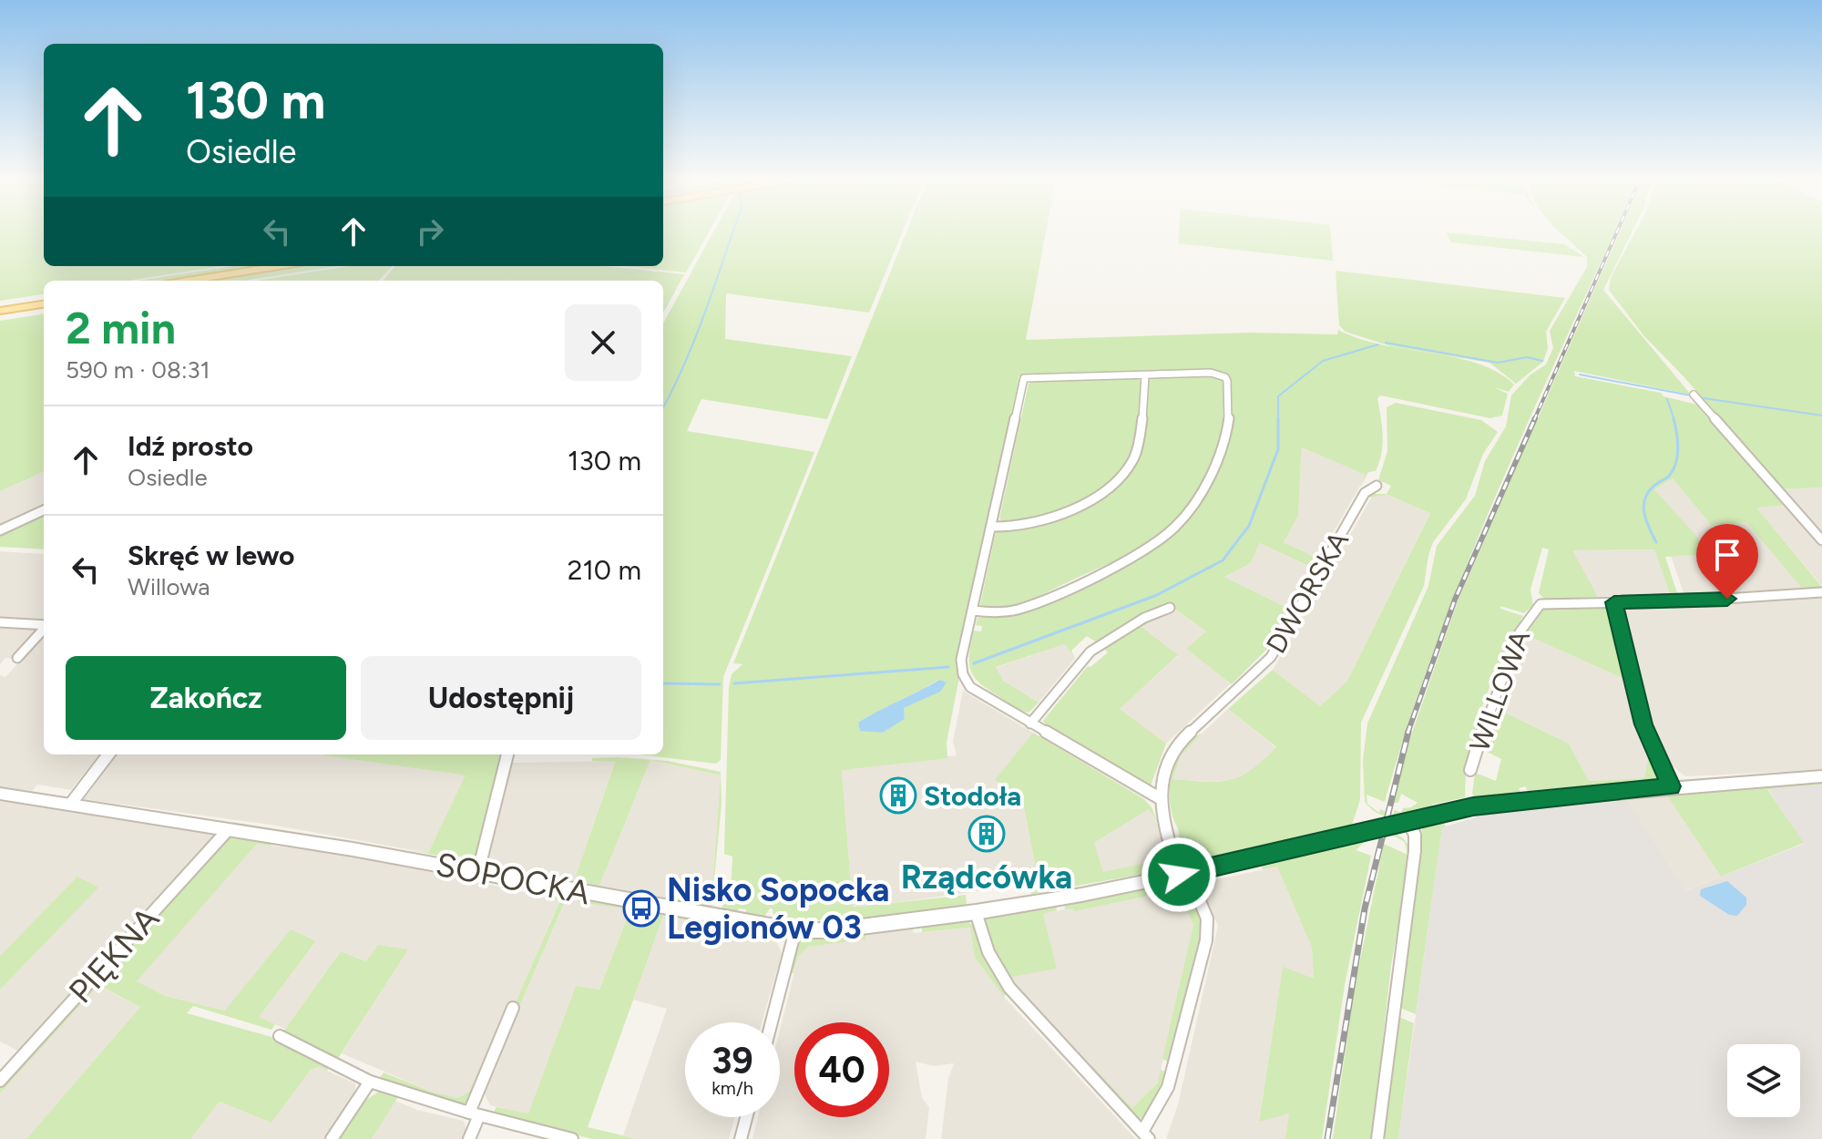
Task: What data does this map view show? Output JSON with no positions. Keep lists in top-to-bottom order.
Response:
{
  "streets": {
    "street": [
      "DWORSKA",
      "WILLOWA",
      "SOPOCKA",
      "PIĘKNA"
    ]
  },
  "crossings": [
    ["DWORSKA", "SOPOCKA"],
    ["SOPOCKA", "PIĘKNA"]
  ],
  "places": {
    "building": ["Stodoła", "Rządcówka"],
    "bus stop": ["Nisko Sopocka Legionów 03"]
  },
  "page": {
    "turn": ["130 m", "Osiedle"],
    "heading": ["2 min", "590 m · 08:31"],
    "list": [
      {
        "name": "Idź prosto",
        "note": "Osiedle",
        "value": "130 m"
      },
      {
        "name": "Skręć w lewo",
        "note": "Willowa",
        "value": "210 m"
      }
    ],
    "buttons": ["Zakończ", "Udostępnij"],
    "speed": "39 km/h",
    "limit": "40"
  }
}
